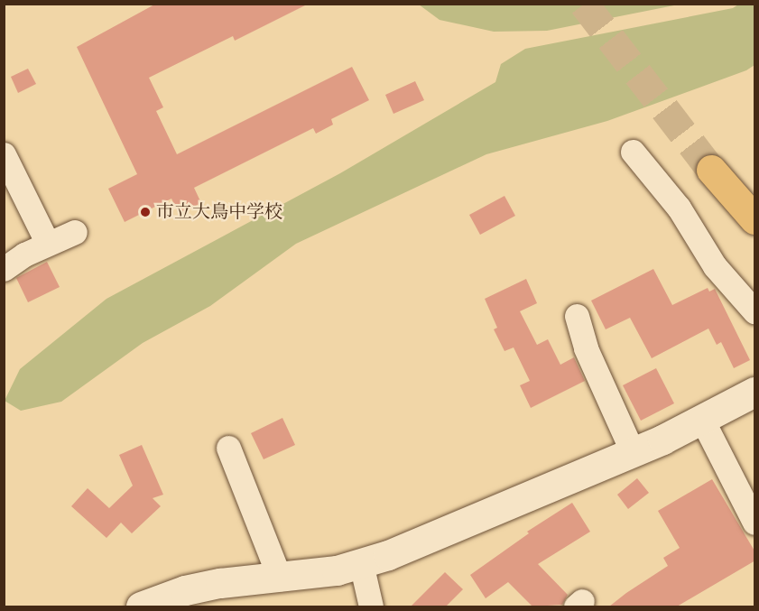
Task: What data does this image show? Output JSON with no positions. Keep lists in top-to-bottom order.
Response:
{
  "places": ["市立大鳥中学校"]
}
